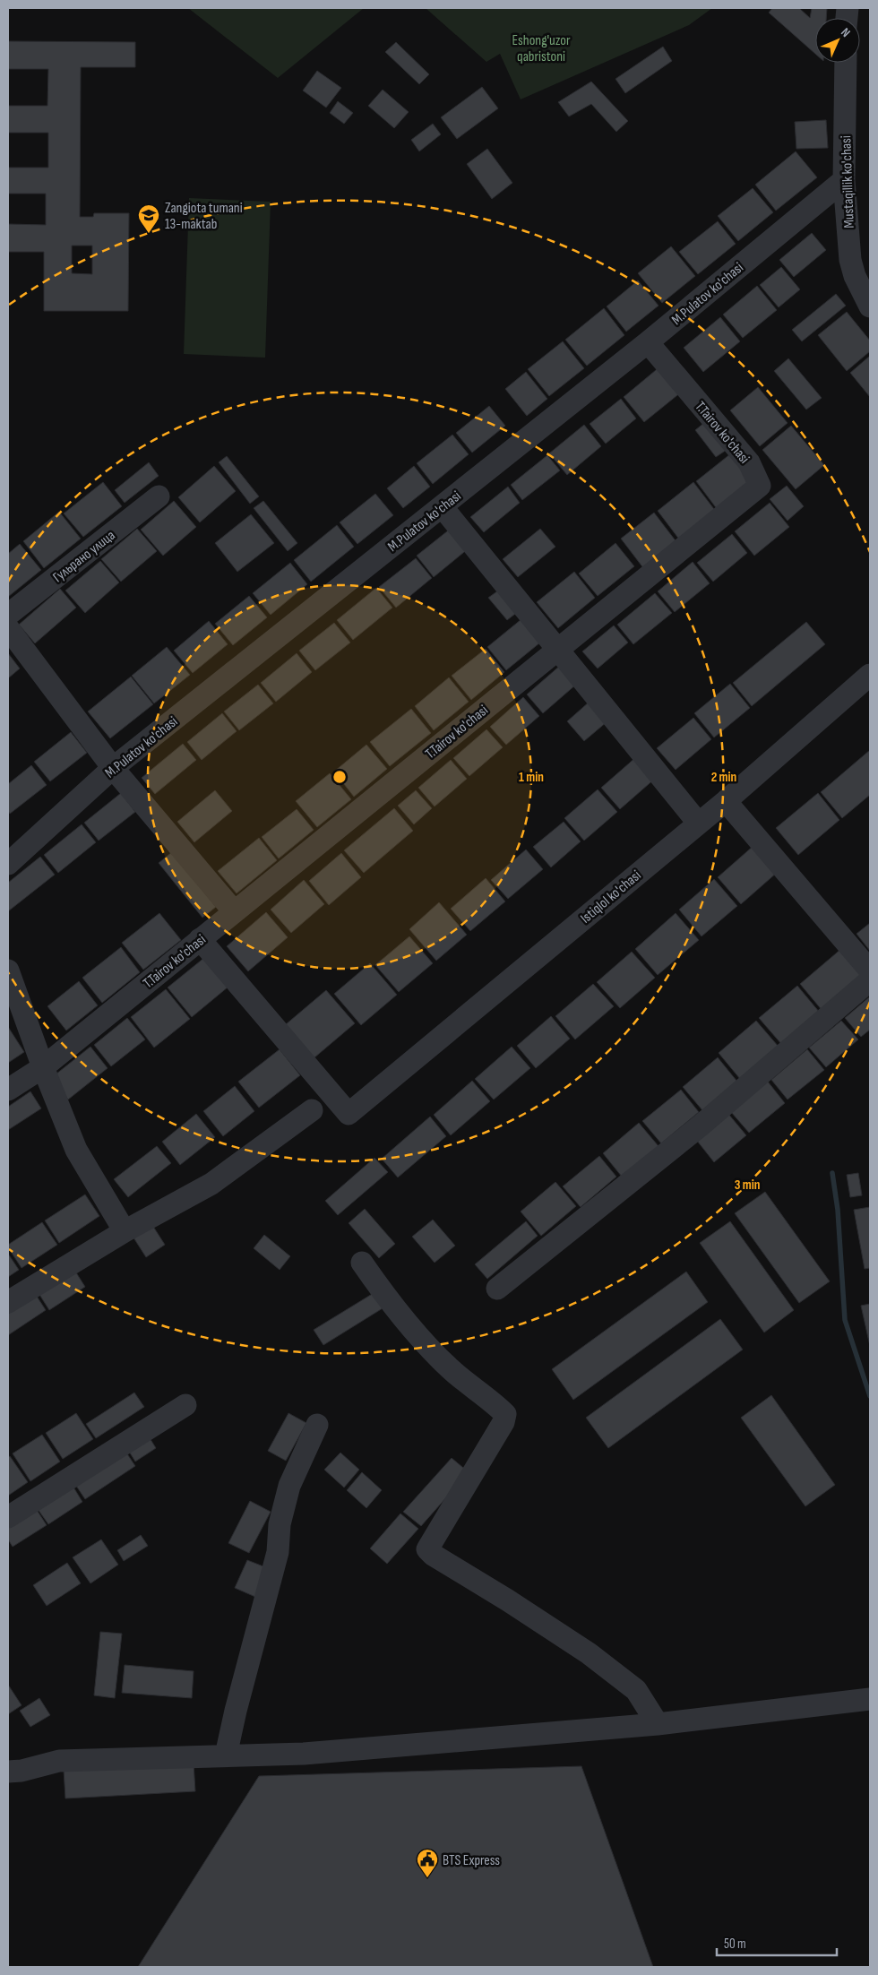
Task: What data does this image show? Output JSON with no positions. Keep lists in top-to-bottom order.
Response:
{
  "streets": {
    "street": [
      "Mustaqillik ko'chasi",
      "M.Pulatov ko'chasi",
      "T.Tairov ko'chasi",
      "Гульрано улица",
      "Istiqlol ko'chasi"
    ]
  },
  "crossings": [
    ["Mustaqillik ko'chasi", "M.Pulatov ko'chasi"],
    ["M.Pulatov ko'chasi", "T.Tairov ko'chasi"],
    ["T.Tairov ko'chasi", "Istiqlol ko'chasi"]
  ],
  "parks": ["Eshong'uzor qabristoni"],
  "places": {
    "school or university": ["Zangiota tumani 13-maktab"],
    "public building": ["BTS Express"]
  },
  "scale_bar": "50 m",
  "north": "top right",
  "rings": ["1 min", "2 min", "3 min"]
}
